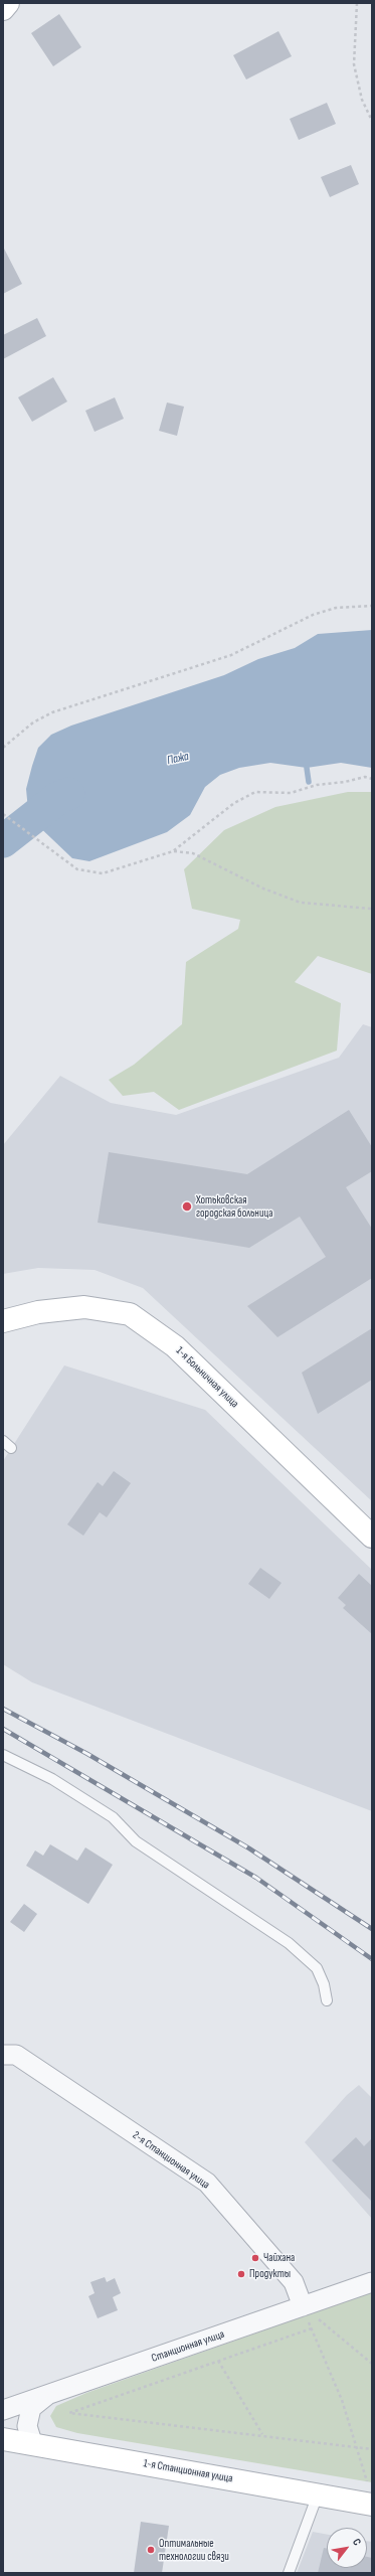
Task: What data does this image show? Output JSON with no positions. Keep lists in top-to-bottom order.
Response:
{
  "streets": {
    "main road": ["1-я Больничная улица", "1-я Станционная улица"],
    "street": ["2-я Станционная улица", "Станционная улица"]
  },
  "crossings": [
    ["2-я Станционная улица", "Станционная улица"]
  ],
  "water": ["Пажа"],
  "places": [
    "Хотьковская городская больница",
    "Чайхана",
    "Продукты",
    "Оптимальные технологии связи"
  ],
  "north": "top right"
}
